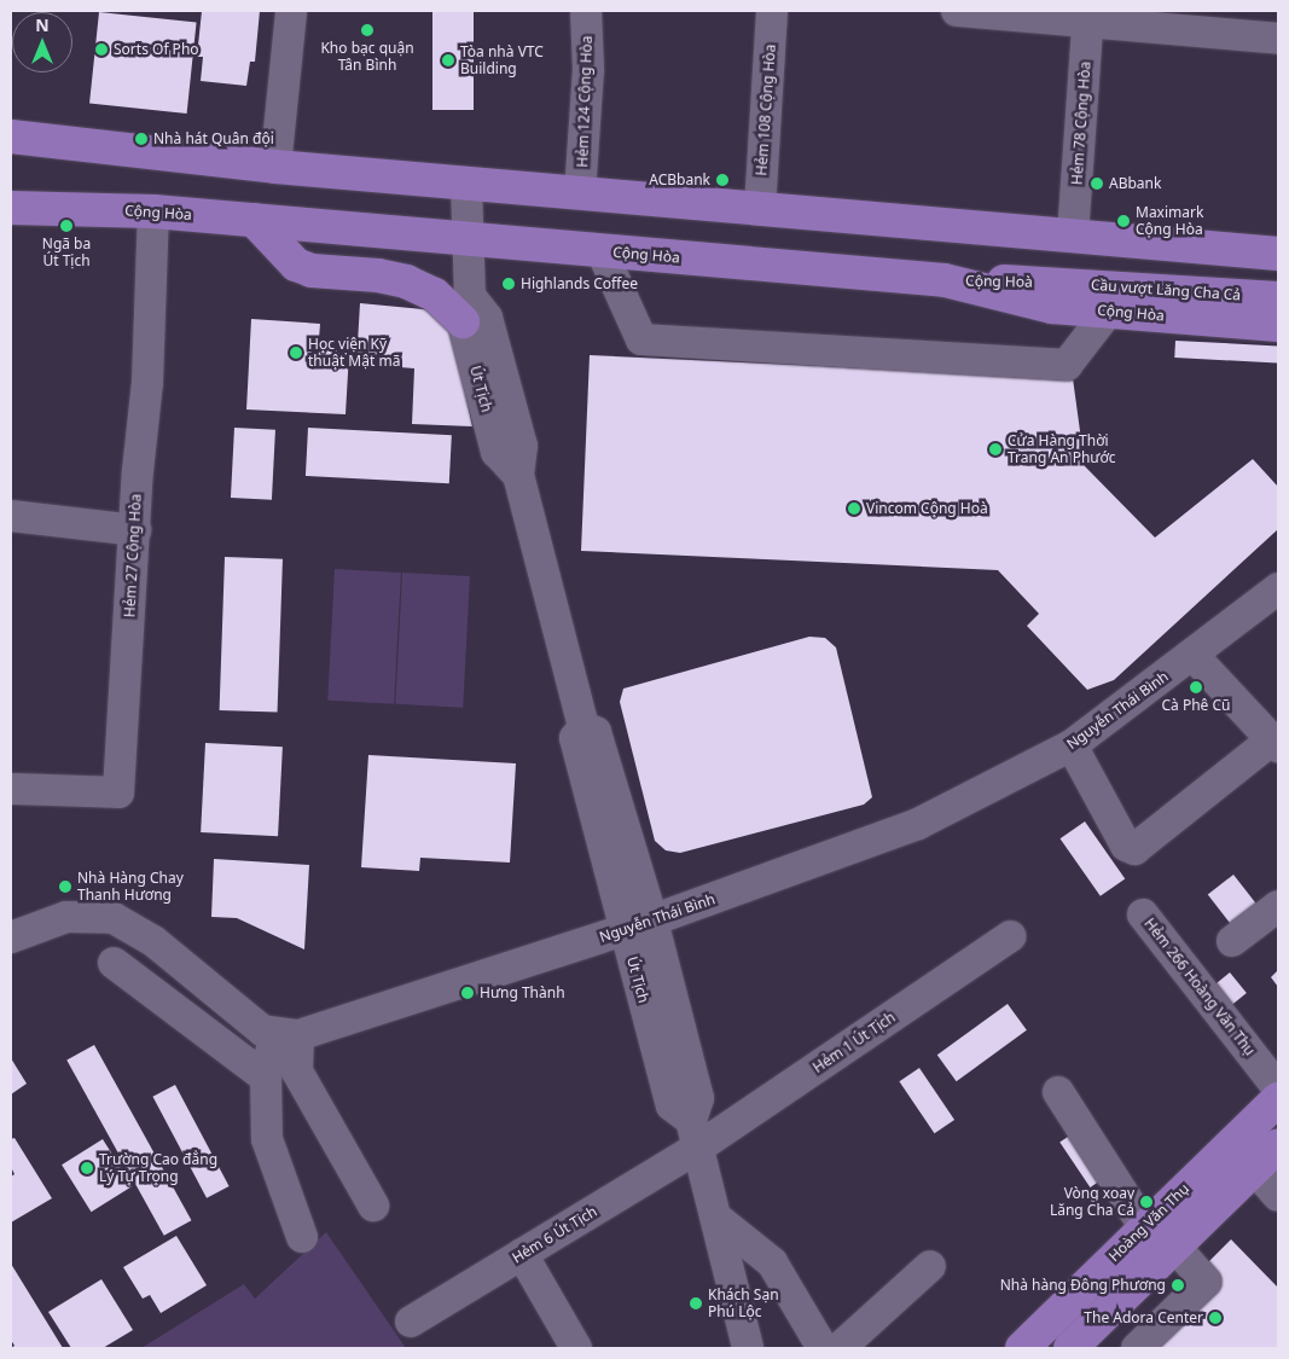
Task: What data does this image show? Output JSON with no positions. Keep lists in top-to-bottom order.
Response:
{
  "streets": {
    "main road": [
      "Cộng Hòa",
      "Cộng Hoà",
      "Cầu vượt Lăng Cha Cả",
      "Hoàng Văn Thụ"
    ],
    "street": [
      "Hẻm 124 Cộng Hòa",
      "Hẻm 108 Cộng Hòa",
      "Hẻm 78 Cộng Hòa",
      "Út Tịch",
      "Hẻm 27 Cộng Hòa",
      "Nguyễn Thái Bình",
      "Hẻm 266 Hoàng Văn Thụ",
      "Hẻm 1 Út Tịch",
      "Hẻm 6 Út Tịch"
    ]
  },
  "crossings": [
    ["Cộng Hòa", "Cộng Hoà"],
    ["Cộng Hòa", "Út Tịch"],
    ["Cộng Hòa", "Hẻm 27 Cộng Hòa"],
    ["Cộng Hoà", "Cầu vượt Lăng Cha Cả"],
    ["Út Tịch", "Nguyễn Thái Bình"],
    ["Út Tịch", "Hẻm 1 Út Tịch"],
    ["Út Tịch", "Hẻm 6 Út Tịch"],
    ["Hẻm 1 Út Tịch", "Hẻm 6 Út Tịch"]
  ],
  "places": [
    "Kho bạc quận Tân Bình",
    "Sorts Of Pho",
    "Tòa nhà VTC Building",
    "Nhà hát Quân đội",
    "ACBbank",
    "ABbank",
    "Maximark Cộng Hòa",
    "Ngã ba Út Tịch",
    "Highlands Coffee",
    "Học viện Kỹ thuật Mật mã",
    "Cửa Hàng Thời Trang An Phước",
    "Vincom Cộng Hoà",
    "Cà Phê Cũ",
    "Nhà Hàng Chay Thanh Hương",
    "Hưng Thành",
    "Trường Cao đẳng Lý Tự Trọng",
    "Vòng xoay Lăng Cha Cả",
    "Nhà hàng Đông Phương",
    "Khách Sạn Phú Lộc",
    "The Adora Center"
  ],
  "north": "top"
}
